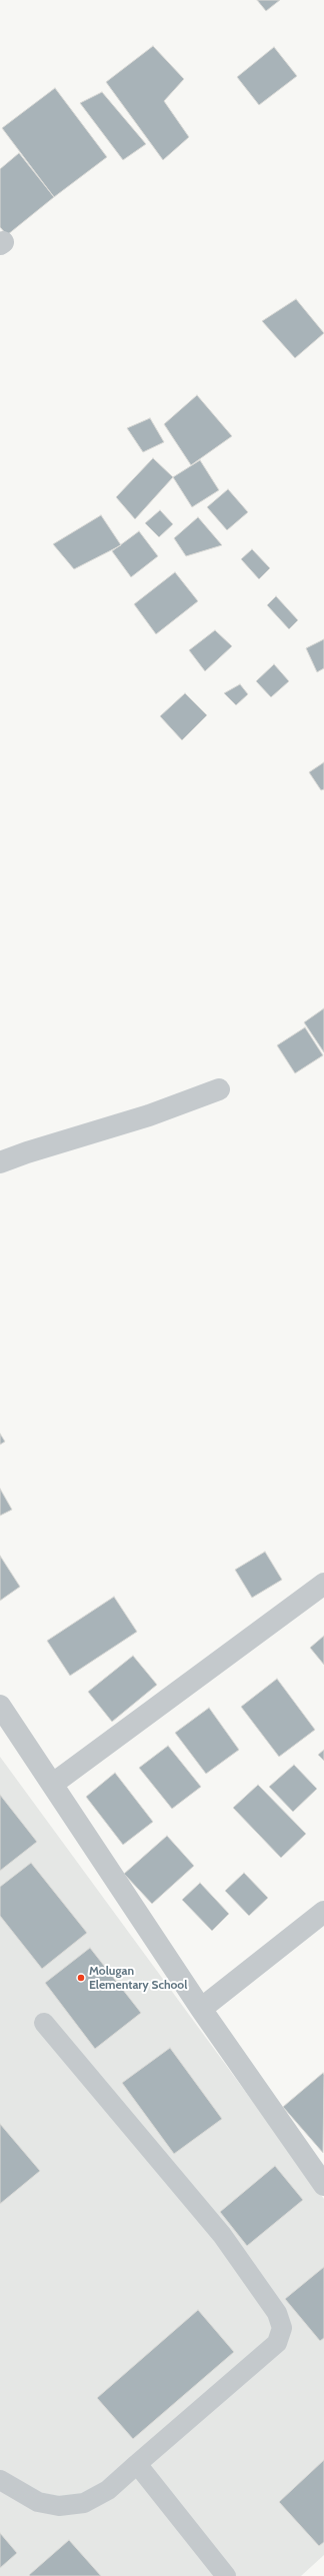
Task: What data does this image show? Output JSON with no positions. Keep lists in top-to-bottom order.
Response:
{
  "places": ["Molugan Elementary School"]
}
